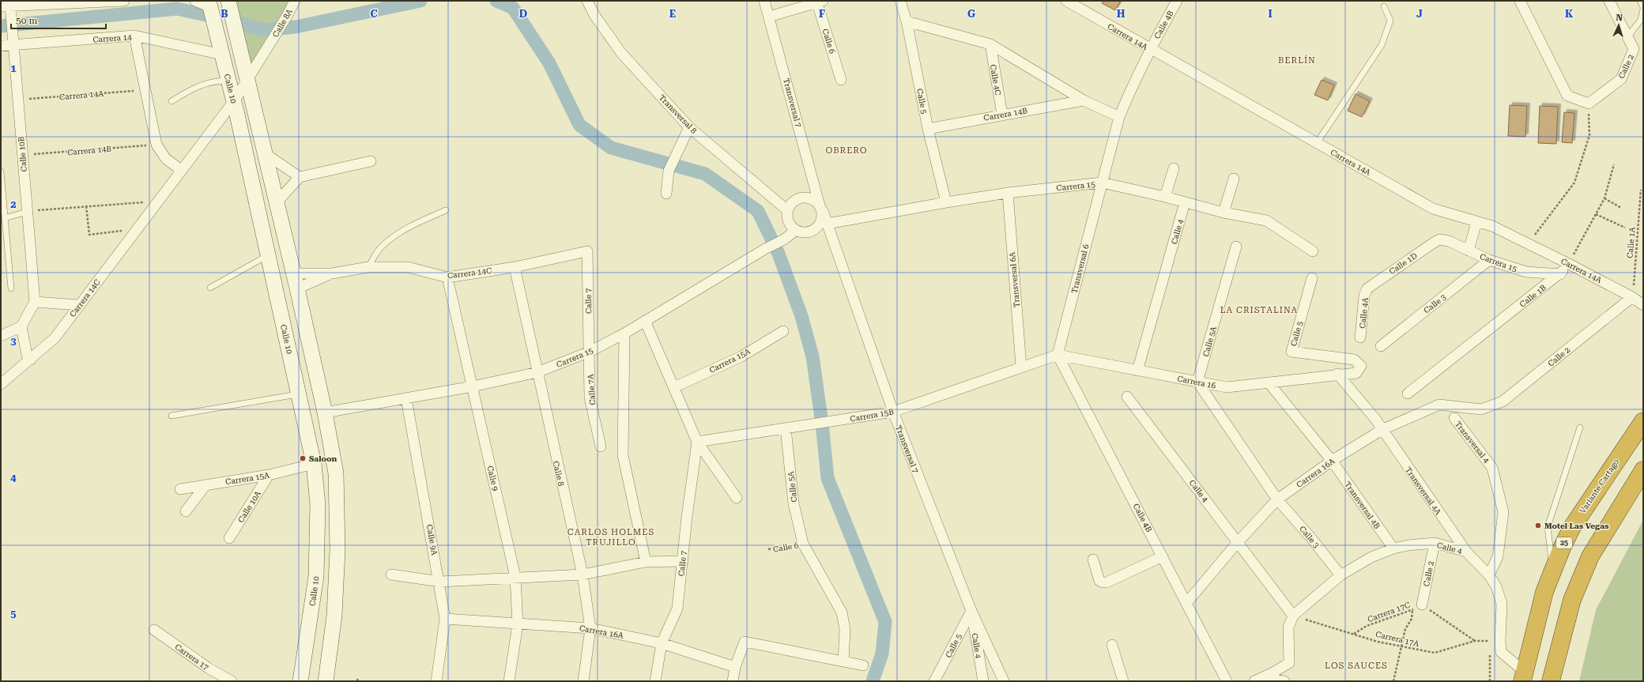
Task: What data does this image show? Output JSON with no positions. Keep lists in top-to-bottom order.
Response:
{
  "streets": {
    "highway": ["Variante Cartago", "25"],
    "main road": ["Calle 10"],
    "street": [
      "Calle 8A",
      "Calle 4B",
      "Carrera 14A",
      "Carrera 14",
      "Calle 6",
      "Calle 2",
      "Calle 4C",
      "Calle 5",
      "Transversal 7",
      "Transversal 8",
      "Carrera 14B",
      "Calle 10B",
      "Carrera 15",
      "Calle 4",
      "Calle 1D",
      "Transversal 6",
      "Carrera 14C",
      "Transversal 6A",
      "Calle 1B",
      "Calle 7",
      "Calle 3",
      "Calle 4A",
      "Calle 5A",
      "Carrera 15A",
      "Carrera 16",
      "Calle 7A",
      "Carrera 15B",
      "Transversal 4",
      "Carrera 16A",
      "Calle 8",
      "Calle 9",
      "Transversal 4A",
      "Transversal 4B",
      "Calle 10A",
      "Calle 9A",
      "Carrera 17"
    ],
    "path": ["Calle 1A", "Carrera 17C", "Carrera 17A"]
  },
  "crossings": [
    ["Calle 8A", "Carrera 14C"],
    ["Calle 4B", "Carrera 14A"],
    ["Calle 4B", "Transversal 6"],
    ["Calle 4B", "Carrera 16"],
    ["Calle 4B", "Carrera 15B"],
    ["Calle 4B", "Carrera 16A"],
    ["Carrera 14A", "Calle 2"],
    ["Carrera 14A", "Calle 10B"],
    ["Carrera 14A", "Calle 1A"],
    ["Carrera 14A", "Calle 1B"],
    ["Carrera 14", "Calle 10"],
    ["Carrera 14", "Calle 10B"],
    ["Calle 6", "Calle 5A"],
    ["Calle 2", "Calle 4"],
    ["Calle 2", "Calle 1A"],
    ["Calle 2", "Carrera 16A"],
    ["Calle 2", "Carrera 17C"],
    ["Calle 4C", "Carrera 14B"],
    ["Calle 10", "Carrera 14C"],
    ["Calle 10", "Carrera 15A"],
    ["Calle 5", "Transversal 7"],
    ["Calle 5", "Carrera 14B"],
    ["Calle 5", "Carrera 15"],
    ["Calle 5", "Calle 4"],
    ["Calle 5", "Carrera 16"],
    ["Transversal 7", "Transversal 8"],
    ["Transversal 7", "Carrera 15"],
    ["Transversal 7", "Calle 4"],
    ["Transversal 7", "Carrera 15B"],
    ["Transversal 8", "Carrera 15"],
    ["Carrera 14B", "Calle 10B"],
    ["Carrera 15", "Calle 4"],
    ["Carrera 15", "Calle 1D"],
    ["Carrera 15", "Transversal 6"],
    ["Carrera 15", "Transversal 6A"],
    ["Carrera 15", "Calle 1B"],
    ["Carrera 15", "Calle 7"],
    ["Carrera 15", "Calle 3"],
    ["Carrera 15", "Calle 7A"],
    ["Carrera 15", "Calle 8"],
    ["Carrera 15", "Calle 9"],
    ["Carrera 15", "Calle 9A"],
    ["Calle 4", "Calle 3"],
    ["Calle 4", "Carrera 16"],
    ["Calle 4", "Transversal 4"],
    ["Calle 4", "Carrera 16A"],
    ["Calle 4", "Variante Cartago"],
    ["Calle 4", "Transversal 4A"],
    ["Calle 4", "Transversal 4B"],
    ["Calle 4", "Carrera 17A"],
    ["Calle 1D", "Calle 4A"],
    ["Transversal 6", "Carrera 16"],
    ["Transversal 6", "Carrera 15B"],
    ["Carrera 14C", "Calle 7"],
    ["Carrera 14C", "Calle 8"],
    ["Carrera 14C", "Calle 9"],
    ["Transversal 6A", "Carrera 15B"],
    ["Calle 7", "Calle 7A"],
    ["Calle 7", "Carrera 15B"],
    ["Calle 7", "Carrera 16A"],
    ["Calle 3", "Carrera 16A"],
    ["Calle 5A", "Carrera 16"],
    ["Calle 5A", "Carrera 15B"],
    ["Carrera 15A", "Calle 10A"],
    ["Carrera 16", "Carrera 15B"],
    ["Carrera 16A", "Calle 8"],
    ["Carrera 16A", "Calle 9"],
    ["Carrera 16A", "Transversal 4A"],
    ["Carrera 16A", "Transversal 4B"],
    ["Carrera 16A", "Calle 9A"],
    ["Carrera 17C", "Carrera 17A"]
  ],
  "districts": [
    "BERLÍN",
    "OBRERO",
    "LA CRISTALINA",
    "CARLOS HOLMES TRUJILLO",
    "LOS SAUCES"
  ],
  "places": ["Saloon", "Motel Las Vegas"],
  "scale_bar": "50 m",
  "north": "top",
  "grid": {
    "columns": [
      "B",
      "C",
      "D",
      "E",
      "F",
      "G",
      "H",
      "I",
      "J",
      "K"
    ],
    "rows": [
      "1",
      "2",
      "3",
      "4",
      "5"
    ]
  }
}
